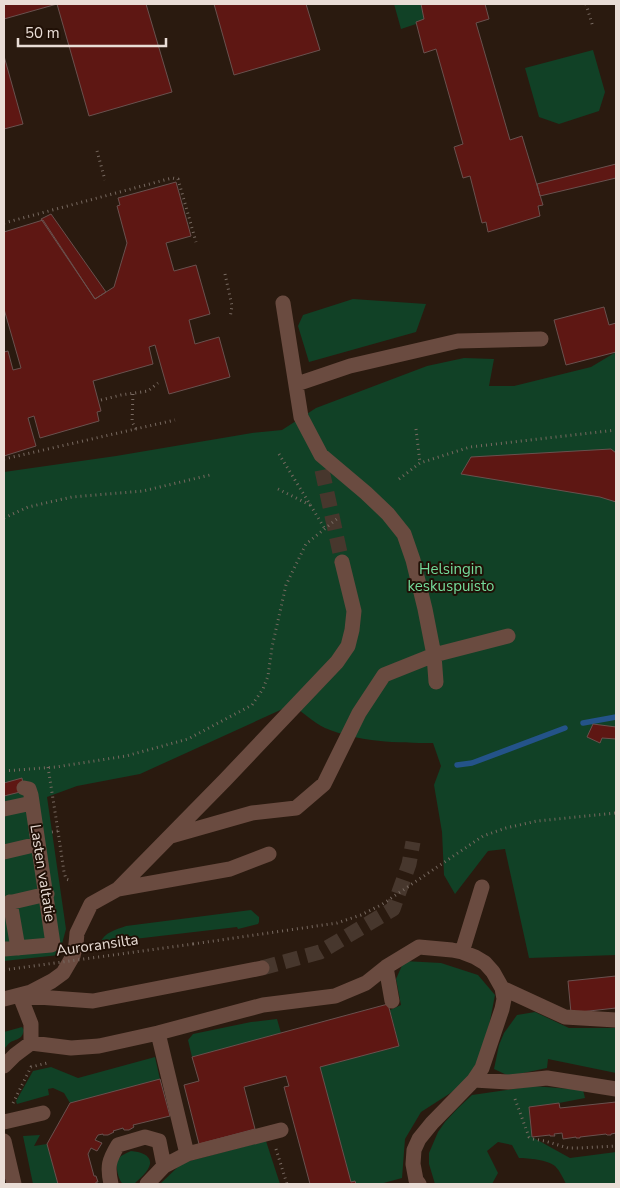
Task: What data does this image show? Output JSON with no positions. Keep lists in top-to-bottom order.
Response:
{
  "streets": {
    "street": ["Lasten valtatie"],
    "path": ["Auroransilta"]
  },
  "parks": ["Helsingin keskuspuisto"],
  "scale_bar": "50 m"
}
